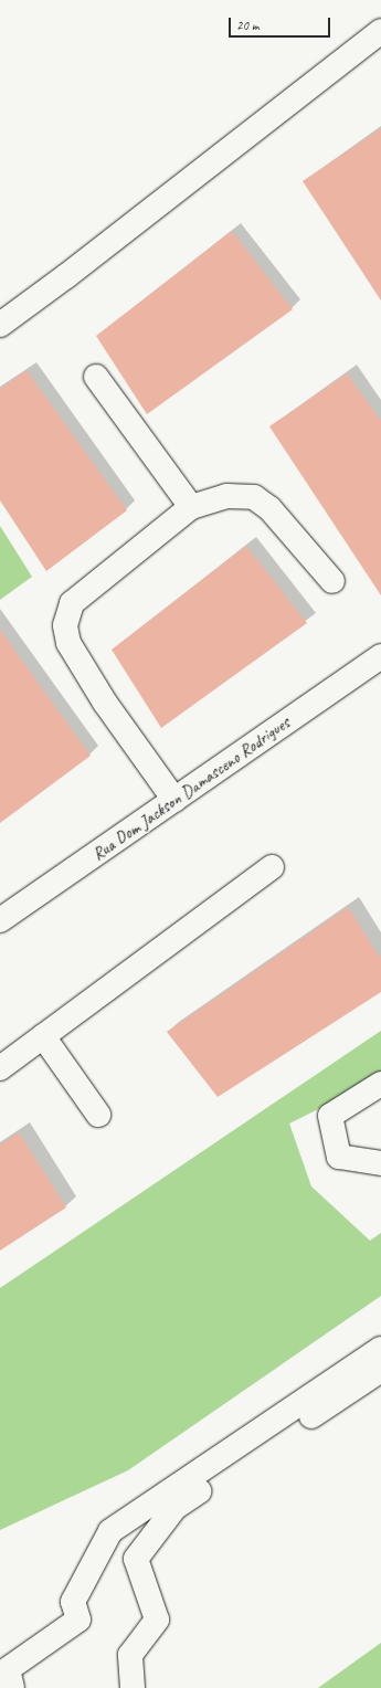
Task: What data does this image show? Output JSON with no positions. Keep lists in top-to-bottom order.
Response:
{
  "streets": {
    "street": ["Rua Dom Jackson Damasceno Rodrigues"]
  },
  "scale_bar": "20 m"
}
